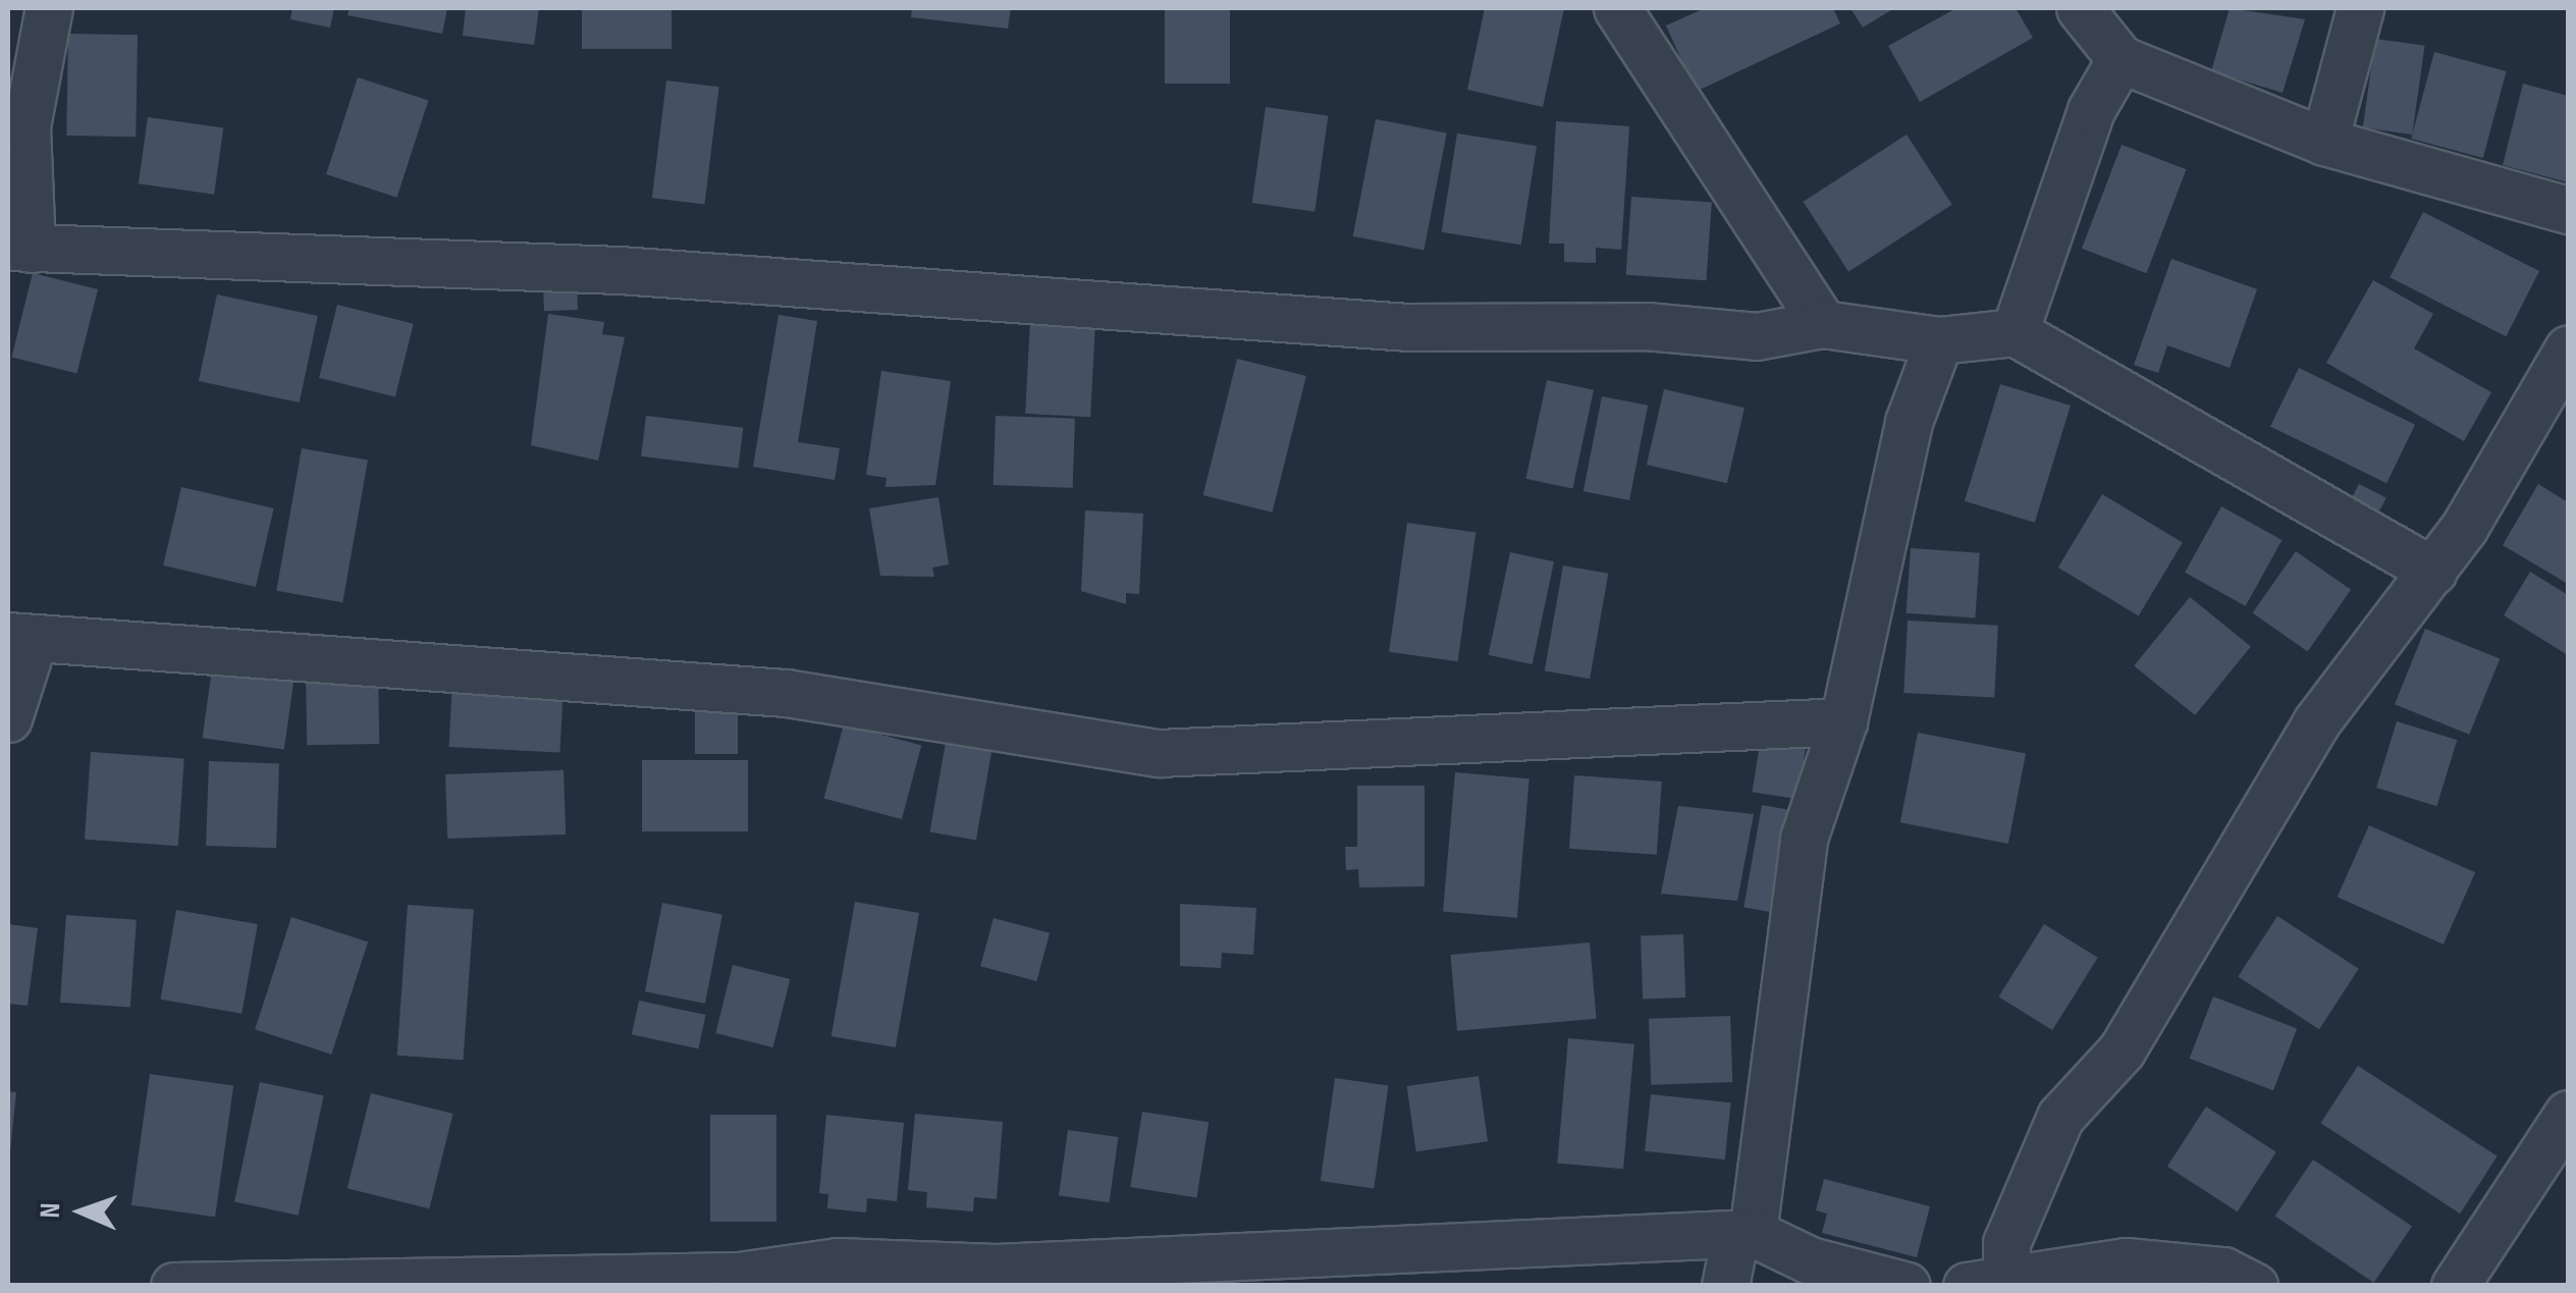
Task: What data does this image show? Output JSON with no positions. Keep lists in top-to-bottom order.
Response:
{
  "north": "left"
}
